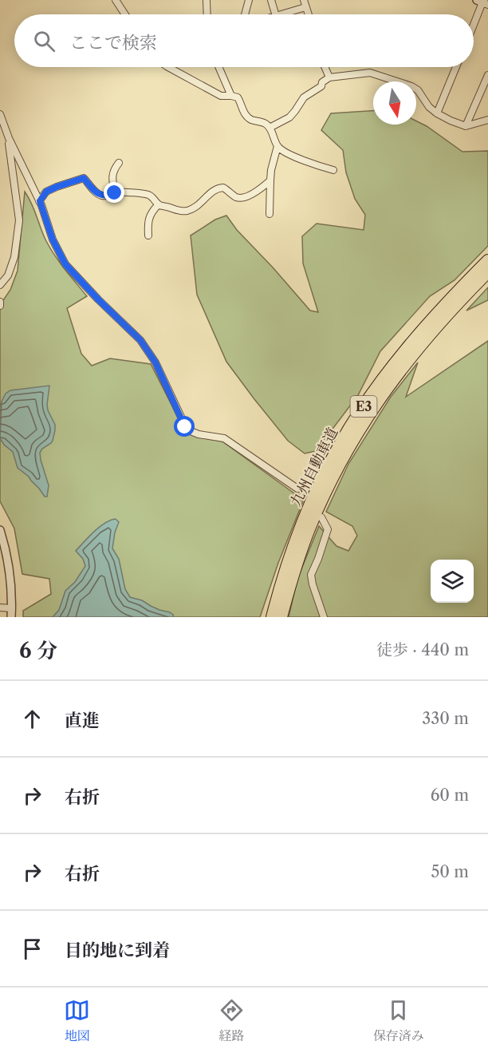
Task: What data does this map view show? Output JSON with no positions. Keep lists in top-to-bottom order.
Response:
{
  "streets": {
    "highway": ["E3", "九州自動車道"]
  },
  "north": "bottom",
  "page": {
    "search": "ここで検索",
    "heading": ["6 分", "徒歩 · 440 m"],
    "list": [
      ["直進", "330 m"],
      ["右折", "60 m"],
      ["右折", "50 m"],
      "目的地に到着"
    ],
    "nav": ["地図", "経路", "保存済み"]
  }
}
